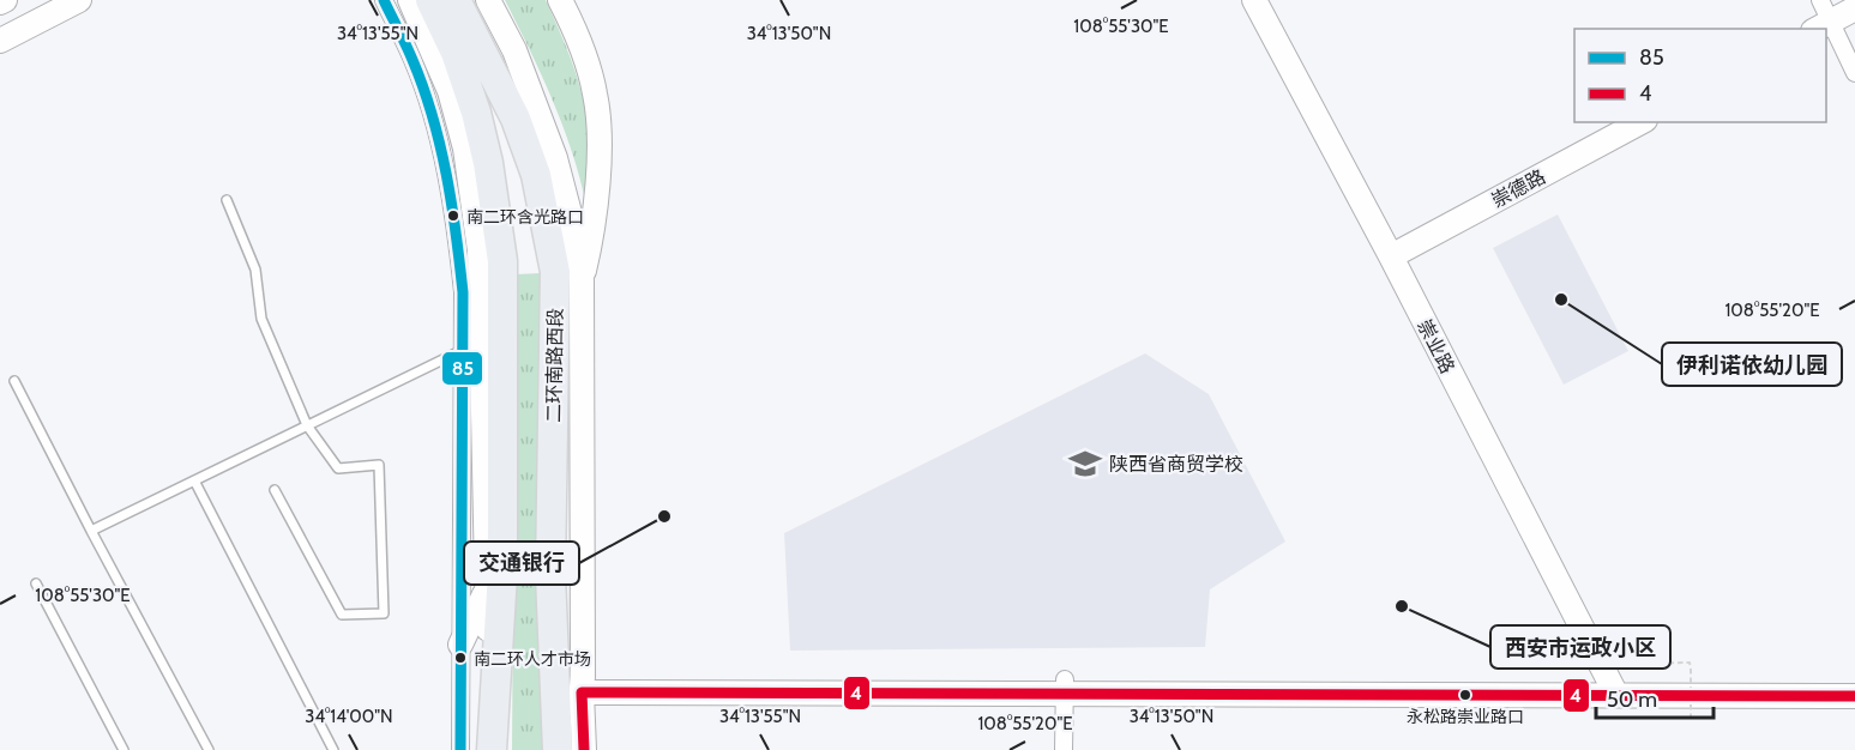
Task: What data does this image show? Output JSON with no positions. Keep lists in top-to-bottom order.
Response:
{
  "streets": {
    "highway": ["二环南路西段"],
    "street": ["崇德路", "崇业路"]
  },
  "crossings": [
    ["崇德路", "崇业路"]
  ],
  "places": {
    "other": [
      "南二环含光路口",
      "伊利诺依幼儿园",
      "交通银行",
      "西安市运政小区",
      "南二环人才市场",
      "永松路崇业路口"
    ],
    "school or university": ["陕西省商贸学校"]
  },
  "lines": ["transit line 85", "transit line 4"],
  "legend": ["85", "4"],
  "scale_bar": "50 m",
  "coordinates": [
    "108°55'30\"E",
    "34°13'50\"N",
    "34°13'55\"N",
    "108°55'20\"E",
    "34°14'00\"N"
  ]
}
